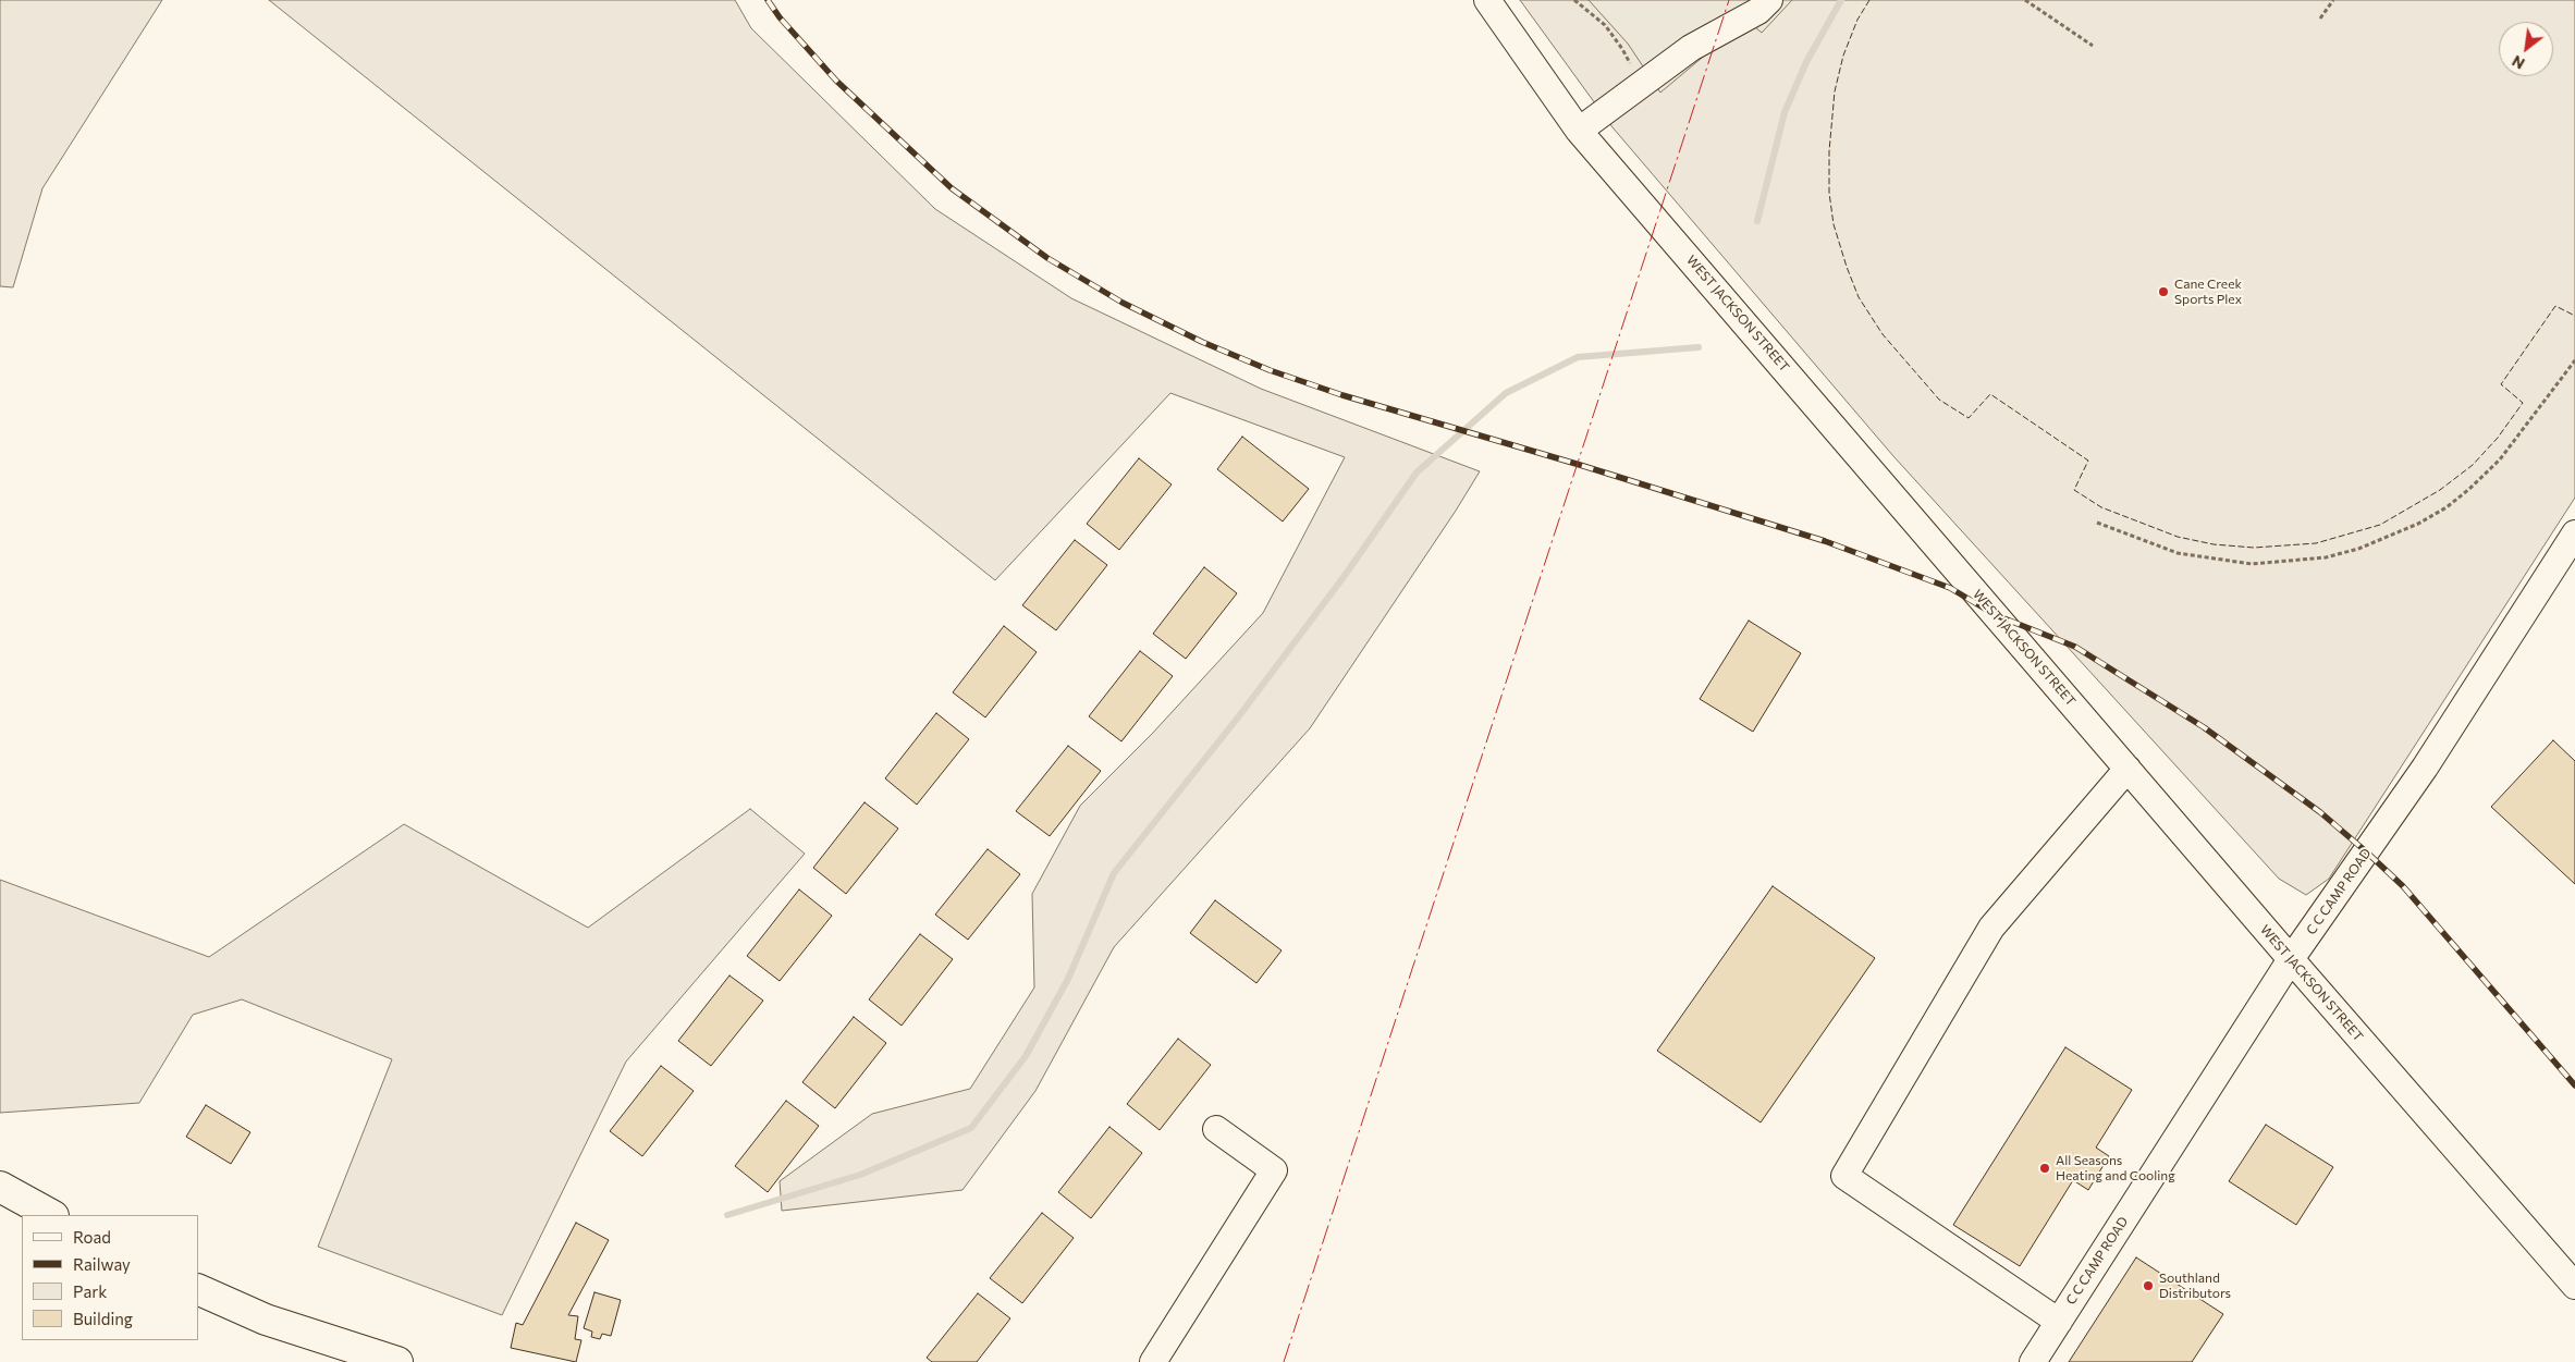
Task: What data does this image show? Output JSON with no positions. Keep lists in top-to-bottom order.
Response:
{
  "streets": {
    "street": ["WEST JACKSON STREET", "C C CAMP ROAD"]
  },
  "crossings": [
    ["WEST JACKSON STREET", "C C CAMP ROAD"]
  ],
  "places": ["Cane Creek Sports Plex", "All Seasons Heating and Cooling", "Southland Distributors"],
  "legend": [
    "Road",
    "Railway",
    "Park",
    "Building"
  ],
  "north": "bottom left"
}
